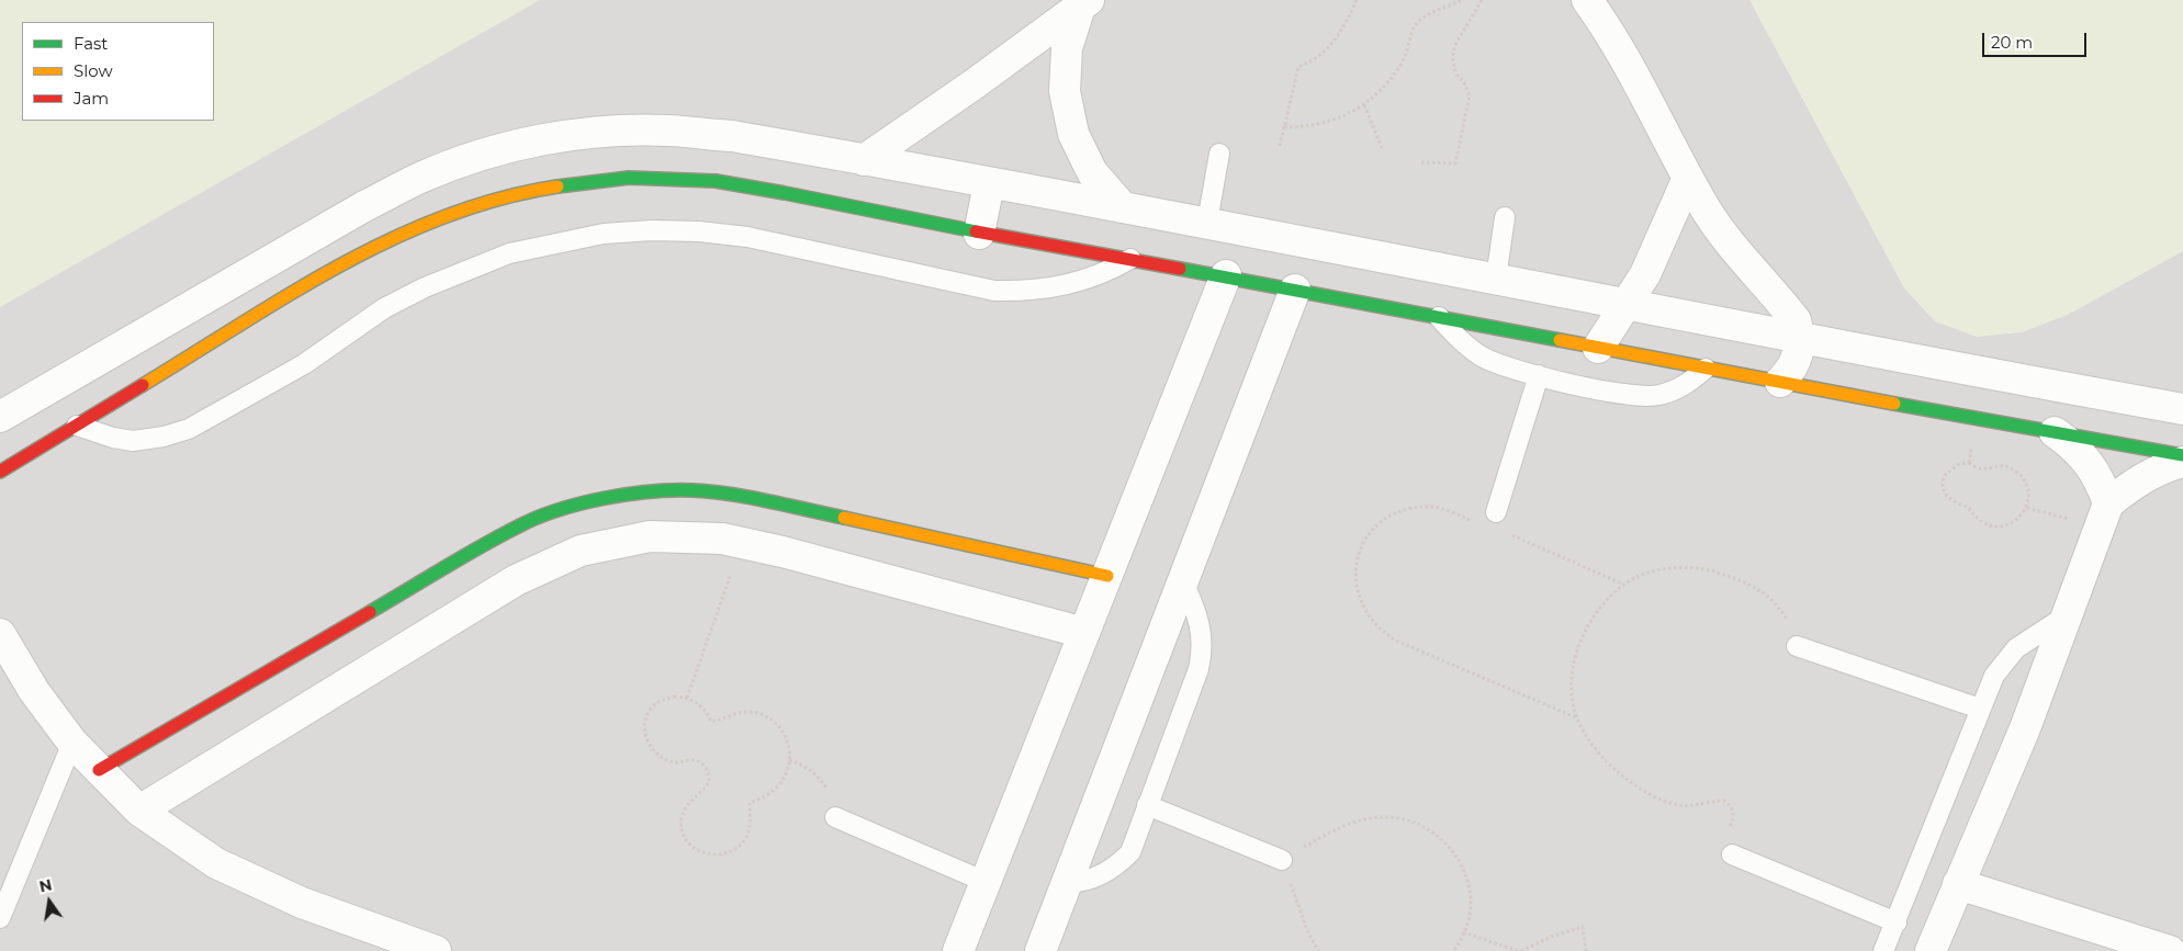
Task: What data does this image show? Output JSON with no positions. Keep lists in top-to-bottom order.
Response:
{
  "legend": ["Fast", "Slow", "Jam"],
  "scale_bar": "20 m",
  "north": "top"
}
